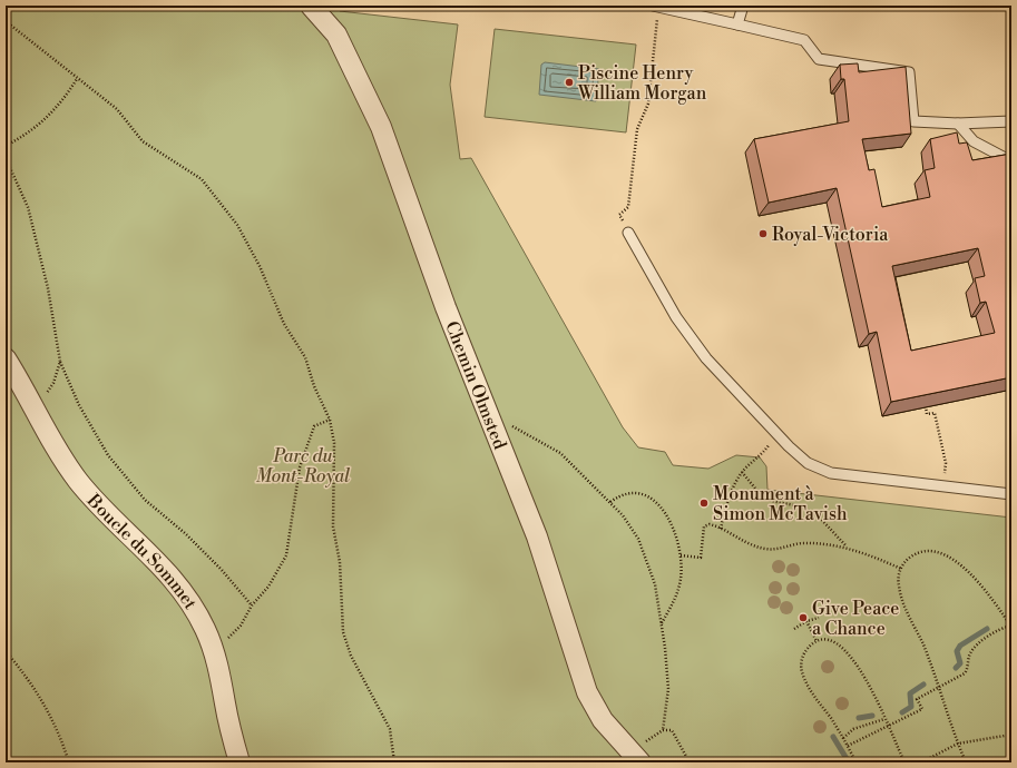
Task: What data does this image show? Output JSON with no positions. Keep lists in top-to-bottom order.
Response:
{
  "streets": {
    "street": ["Chemin Olmsted", "Boucle du Sommet"]
  },
  "parks": ["Parc du Mont-Royal"],
  "places": [
    "Piscine Henry William Morgan",
    "Royal-Victoria",
    "Monument à Simon McTavish",
    "Give Peace a Chance"
  ]
}
